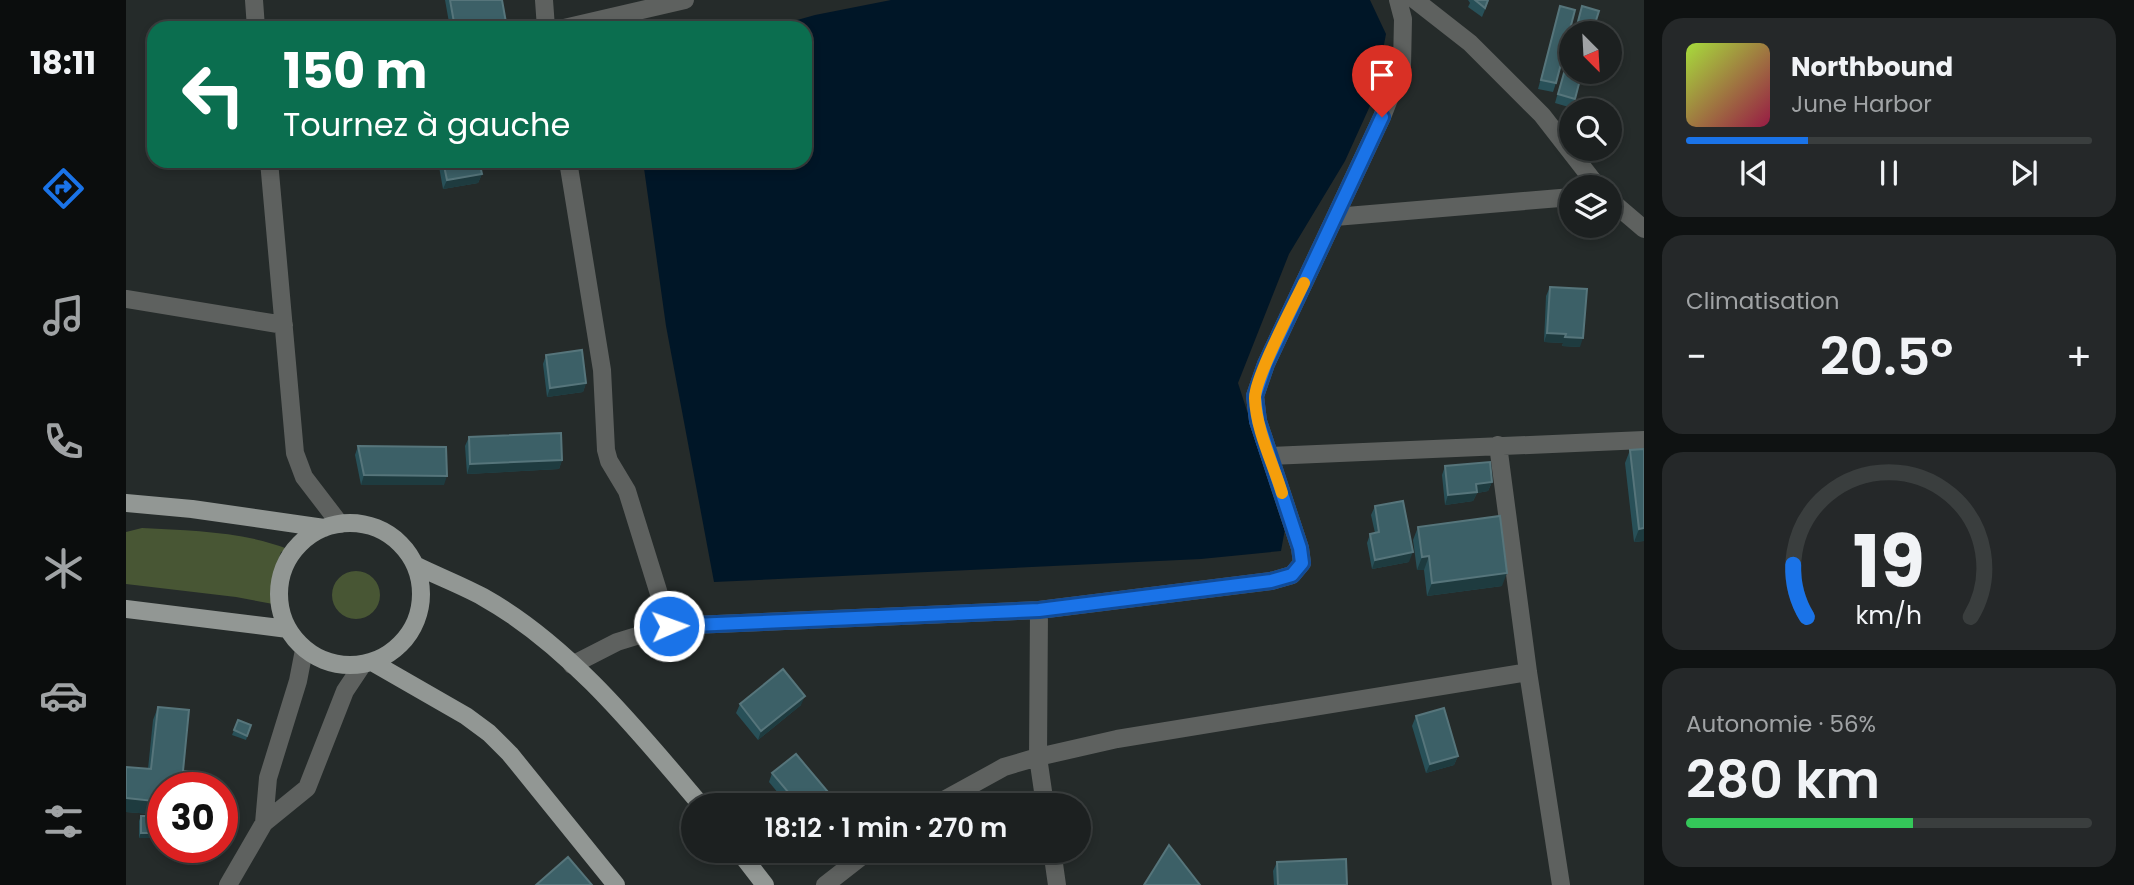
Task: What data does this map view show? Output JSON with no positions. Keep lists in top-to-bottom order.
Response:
{
  "north": "bottom right",
  "page": {
    "tabs": "18:11",
    "turn": ["150 m", "Tournez à gauche"],
    "song": ["Northbound", "June Harbor"],
    "tile": [
      "Climatisation",
      ["Autonomie · 56%", "280 km"]
    ],
    "heat": ["−", "20.5°", "+"],
    "limit": "30",
    "trip": "18:12 · 1 min · 270 m",
    "gauge": ["19", "km/h"]
  }
}
